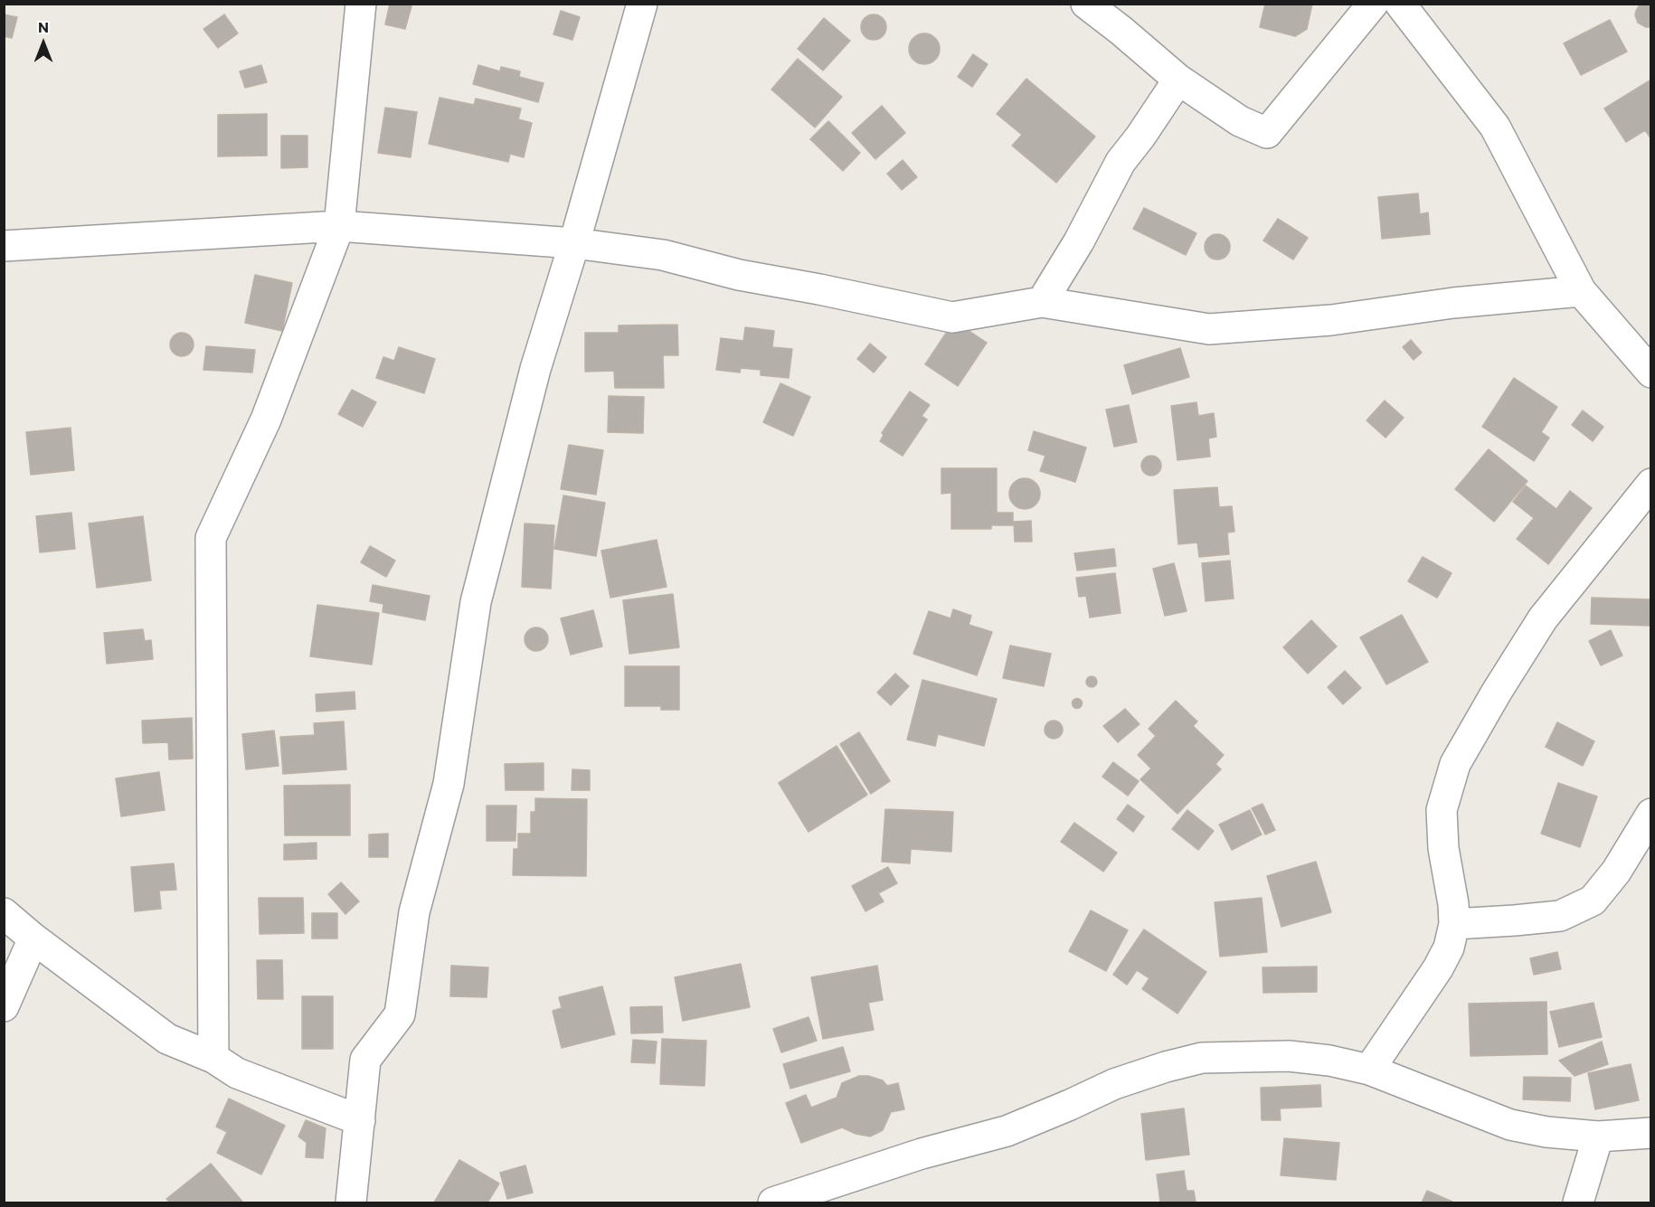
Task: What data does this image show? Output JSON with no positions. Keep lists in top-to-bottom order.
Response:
{
  "north": "top"
}
